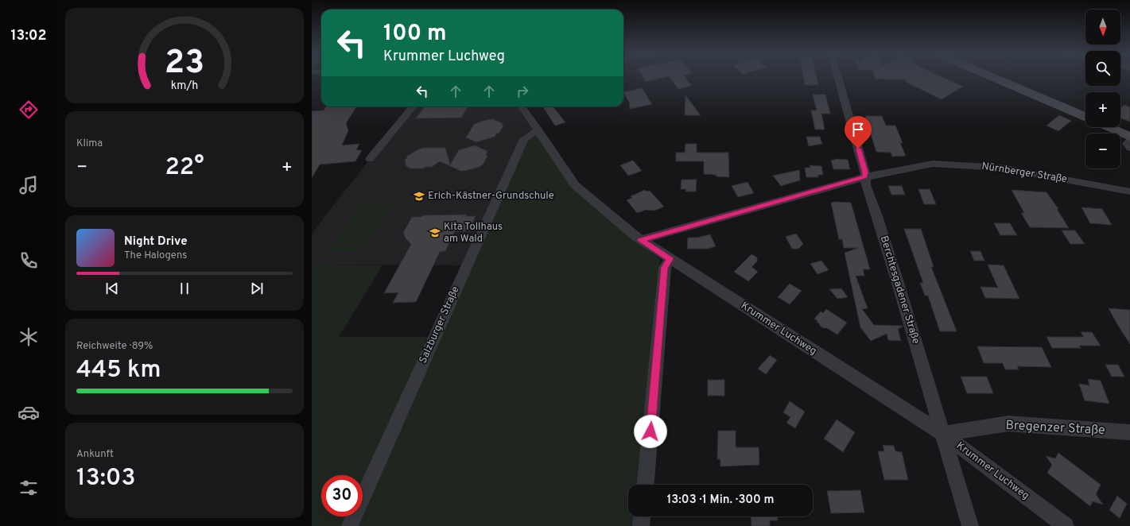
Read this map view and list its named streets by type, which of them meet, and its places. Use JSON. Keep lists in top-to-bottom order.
{
  "streets": {
    "street": [
      "Nürnberger Straße",
      "Berchtesgadener Straße",
      "Salzburger Straße",
      "Krummer Luchweg",
      "Bregenzer Straße"
    ]
  },
  "crossings": [
    ["Nürnberger Straße", "Berchtesgadener Straße"],
    ["Nürnberger Straße", "Krummer Luchweg"],
    ["Berchtesgadener Straße", "Krummer Luchweg"],
    ["Berchtesgadener Straße", "Bregenzer Straße"],
    ["Salzburger Straße", "Krummer Luchweg"],
    ["Krummer Luchweg", "Bregenzer Straße"]
  ],
  "places": {
    "school or university": ["Erich-Kästner-Grundschule", "Kita Tollhaus am Wald"]
  },
  "north": "bottom",
  "page": {
    "tabs": "13:02",
    "map_buttons": ["+", "−"],
    "turn": ["100 m", "Krummer Luchweg"],
    "tile": [
      "Klima",
      ["Reichweite · 89%", "445 km"],
      ["Ankunft", "13:03"]
    ],
    "heat": ["−", "22°", "+"],
    "song": ["Night Drive", "The Halogens"],
    "limit": "30",
    "trip": "13:03 · 1 Min. · 300 m",
    "gauge": ["23", "km/h"]
  }
}
